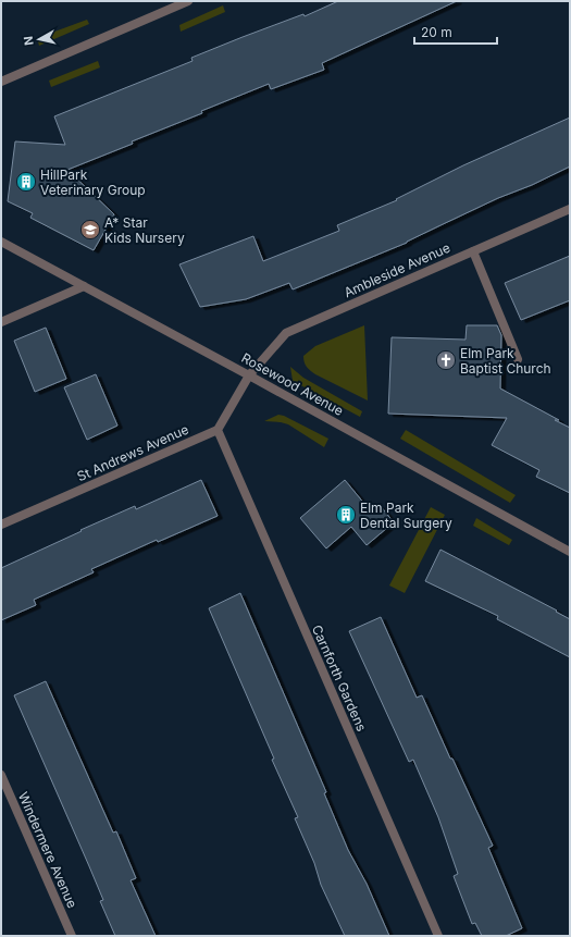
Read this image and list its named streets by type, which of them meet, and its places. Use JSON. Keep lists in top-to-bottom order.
{
  "streets": {
    "street": [
      "Ambleside Avenue",
      "Rosewood Avenue",
      "St Andrews Avenue",
      "Carnforth Gardens",
      "Windermere Avenue"
    ]
  },
  "crossings": [
    ["Ambleside Avenue", "Rosewood Avenue"],
    ["St Andrews Avenue", "Carnforth Gardens"]
  ],
  "places": {
    "building": ["HillPark Veterinary Group", "Elm Park Dental Surgery"],
    "school or university": ["A* Star Kids Nursery"],
    "church": ["Elm Park Baptist Church"]
  },
  "scale_bar": "20 m",
  "north": "left"
}
